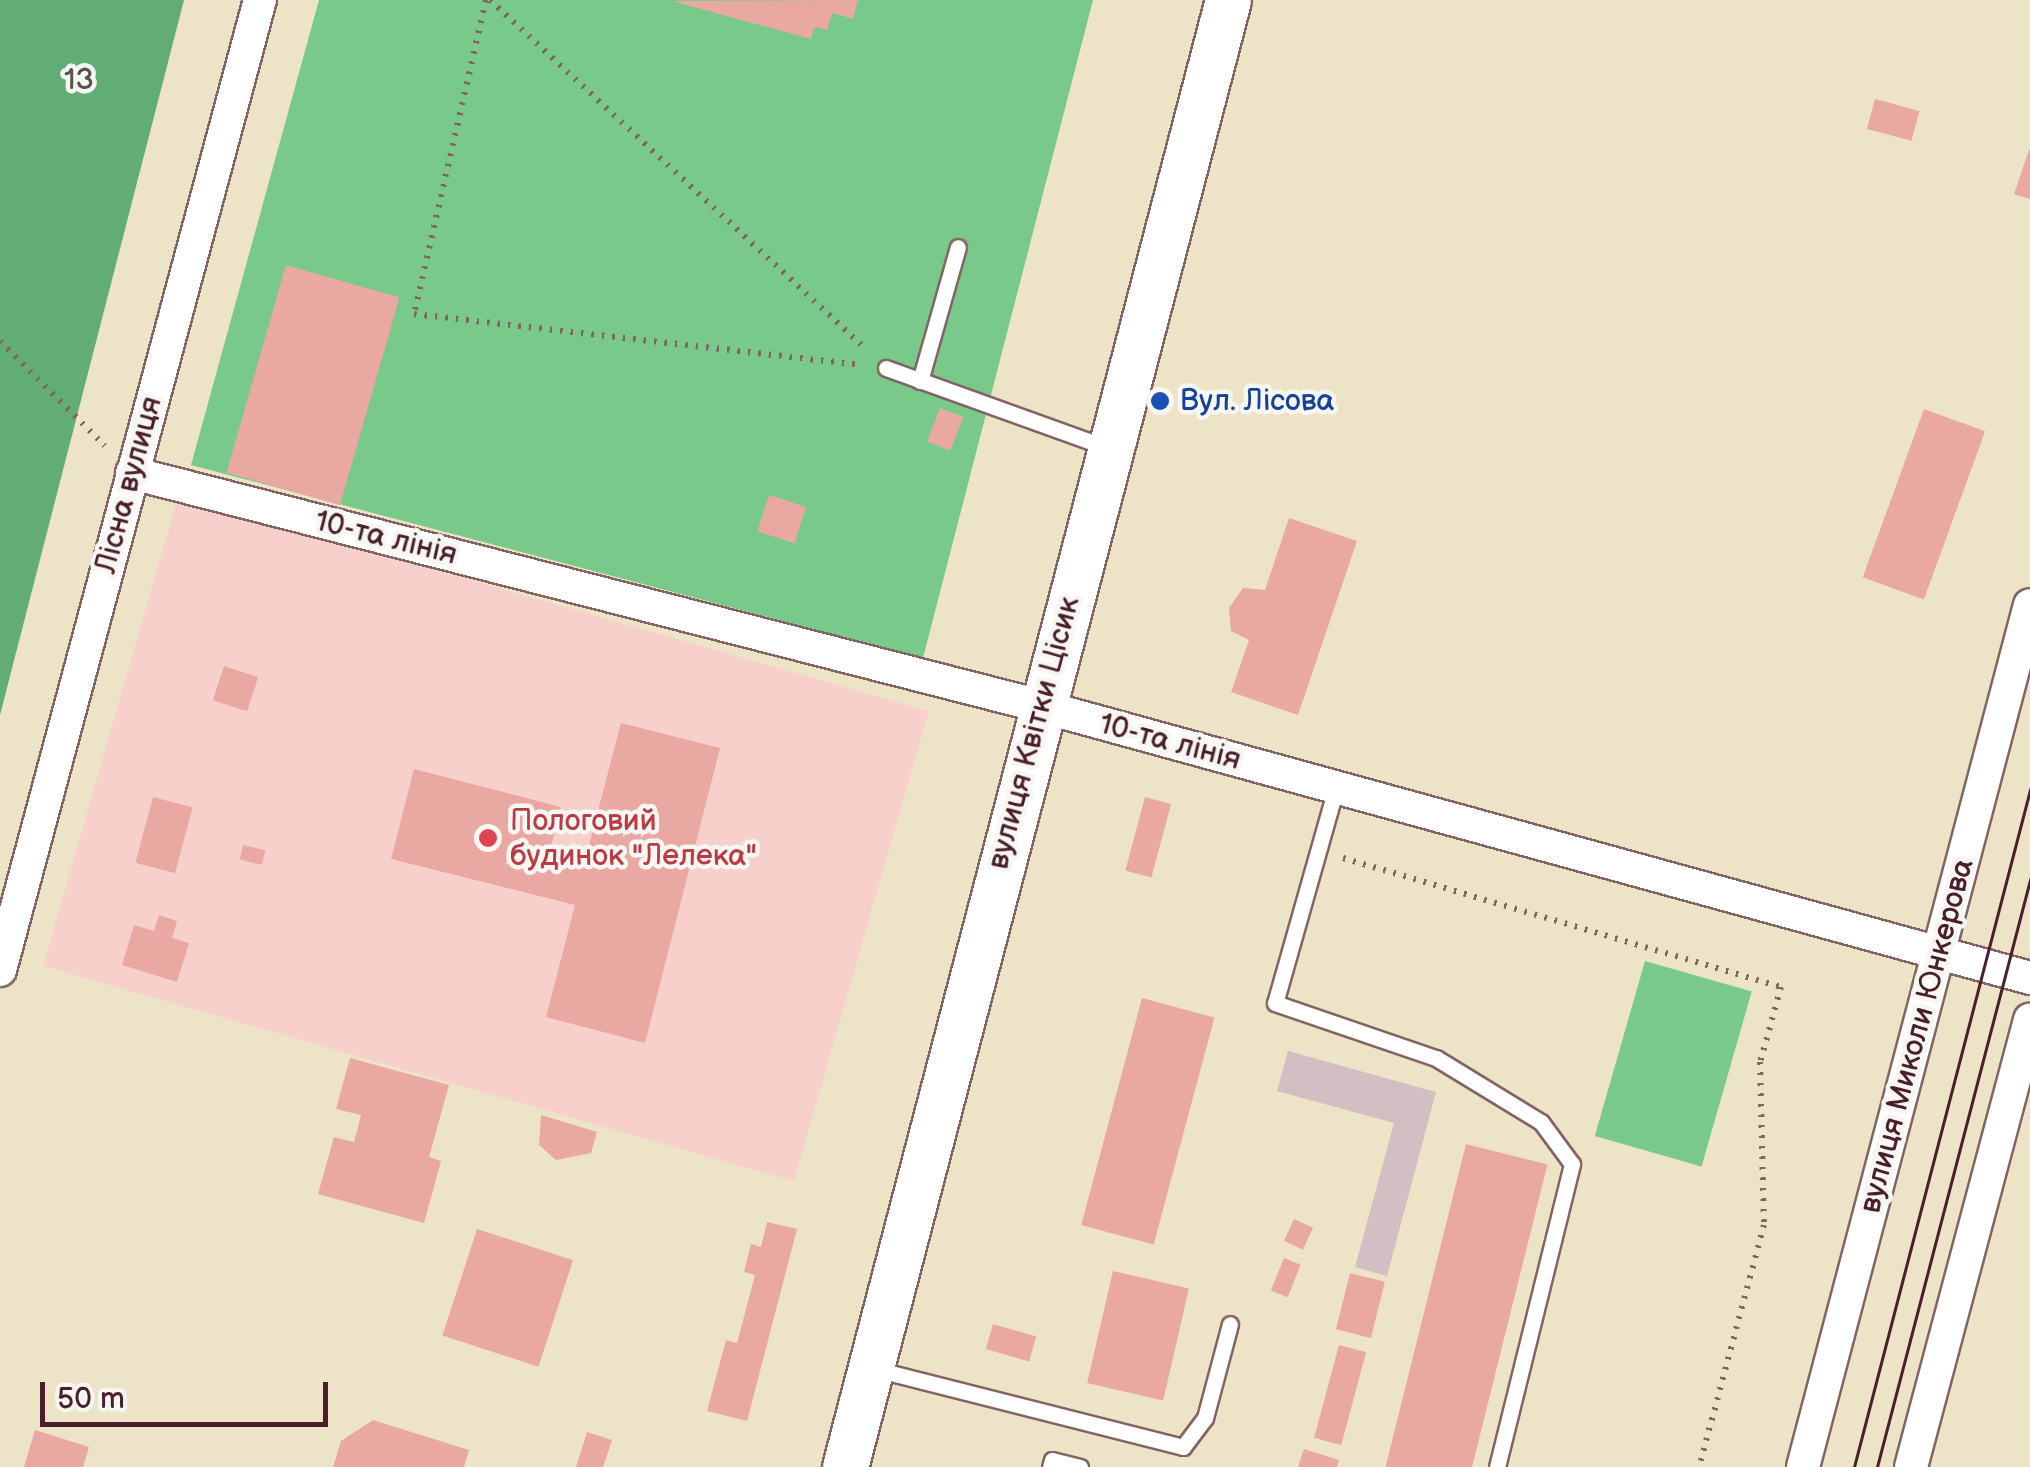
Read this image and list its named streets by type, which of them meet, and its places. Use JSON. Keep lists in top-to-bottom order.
{
  "streets": {
    "street": [
      "Лісна вулиця",
      "10-та лінія",
      "вулиця Квітки Цісик",
      "вулиця Миколи Юнкерова"
    ]
  },
  "crossings": [
    ["Лісна вулиця", "10-та лінія"],
    ["10-та лінія", "вулиця Квітки Цісик"],
    ["10-та лінія", "вулиця Миколи Юнкерова"]
  ],
  "parks": ["13"],
  "places": ["Вул. Лісова", "Пологовий будинок \"Лелека\""],
  "scale_bar": "50 m"
}
